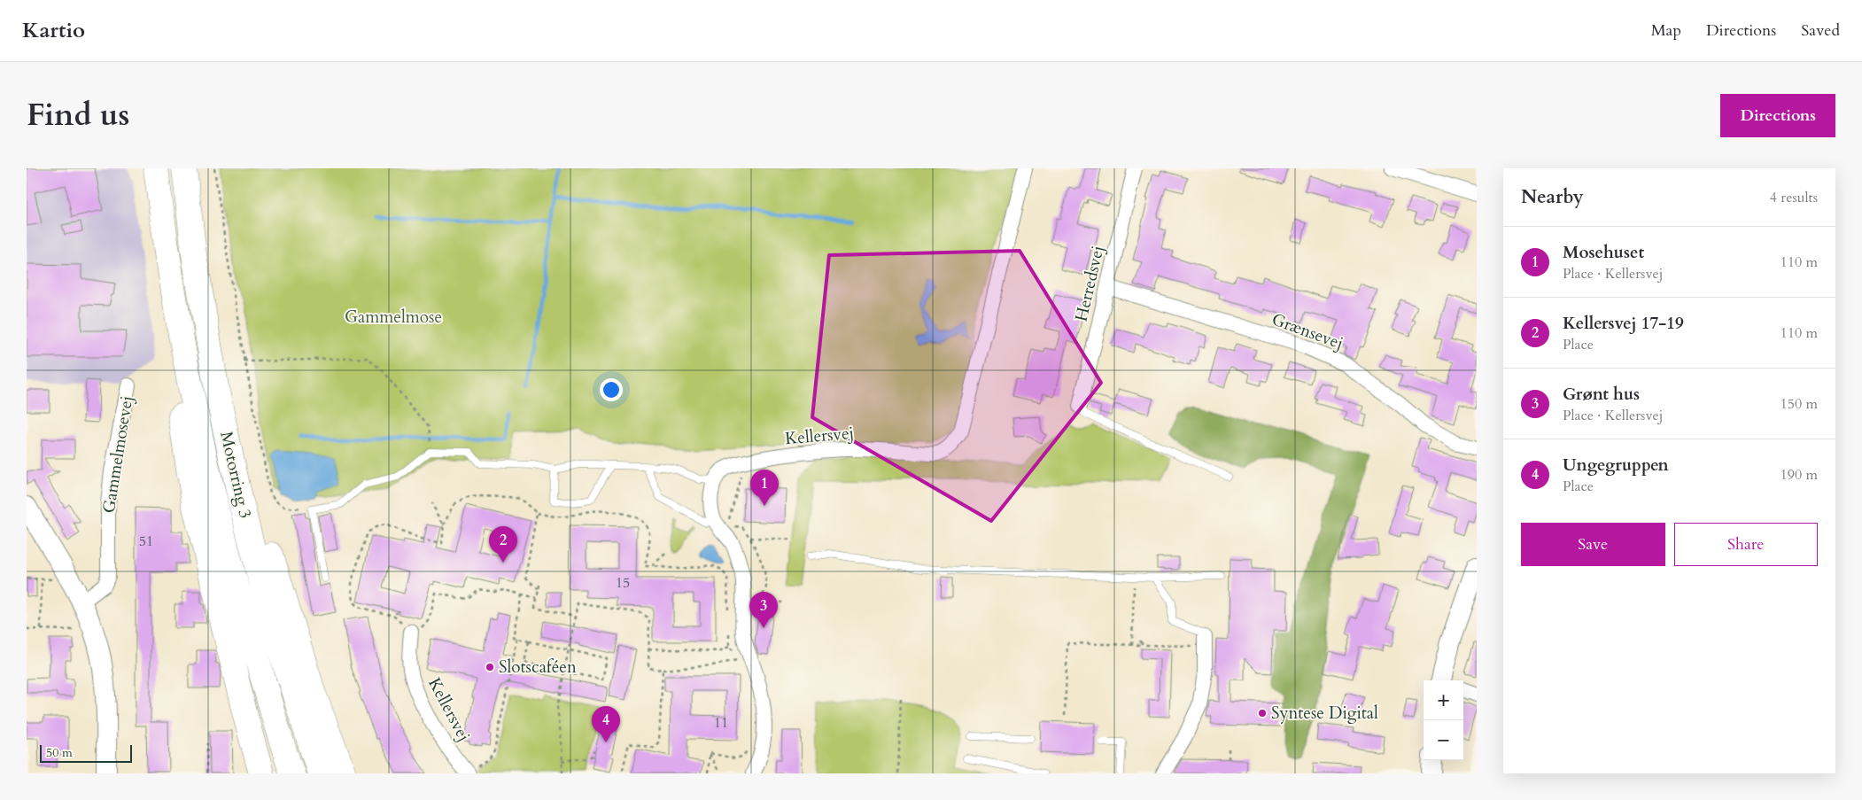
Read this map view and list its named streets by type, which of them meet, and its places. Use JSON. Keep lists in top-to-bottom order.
{
  "streets": {
    "highway": ["Motorring 3"],
    "street": [
      "Herredsvej",
      "Grænsevej",
      "Kellersvej",
      "Gammelmosevej"
    ]
  },
  "crossings": [
    ["Herredsvej", "Grænsevej"]
  ],
  "parks": ["Gammelmose"],
  "places": ["Slotscaféen", "Syntese Digital"],
  "house_numbers": ["51", "15", "11"],
  "scale_bar": "50 m",
  "page": {
    "header": "Kartio",
    "nav": ["Map", "Directions", "Saved"],
    "title": "Find us",
    "buttons": [
      "Directions",
      ["Save", "Share"]
    ],
    "heading": ["Nearby", "4 results"],
    "list": [
      {
        "mark": "1",
        "name": "Mosehuset",
        "note": "Place · Kellersvej",
        "value": "110 m"
      },
      {
        "mark": "2",
        "name": "Kellersvej 17-19",
        "note": "Place",
        "value": "110 m"
      },
      {
        "mark": "3",
        "name": "Grønt hus",
        "note": "Place · Kellersvej",
        "value": "150 m"
      },
      {
        "mark": "4",
        "name": "Ungegruppen",
        "note": "Place",
        "value": "190 m"
      }
    ],
    "pins": [
      "1",
      "2",
      "3",
      "4"
    ],
    "map_buttons": ["+", "−"],
    "scale": "50 m"
  }
}
